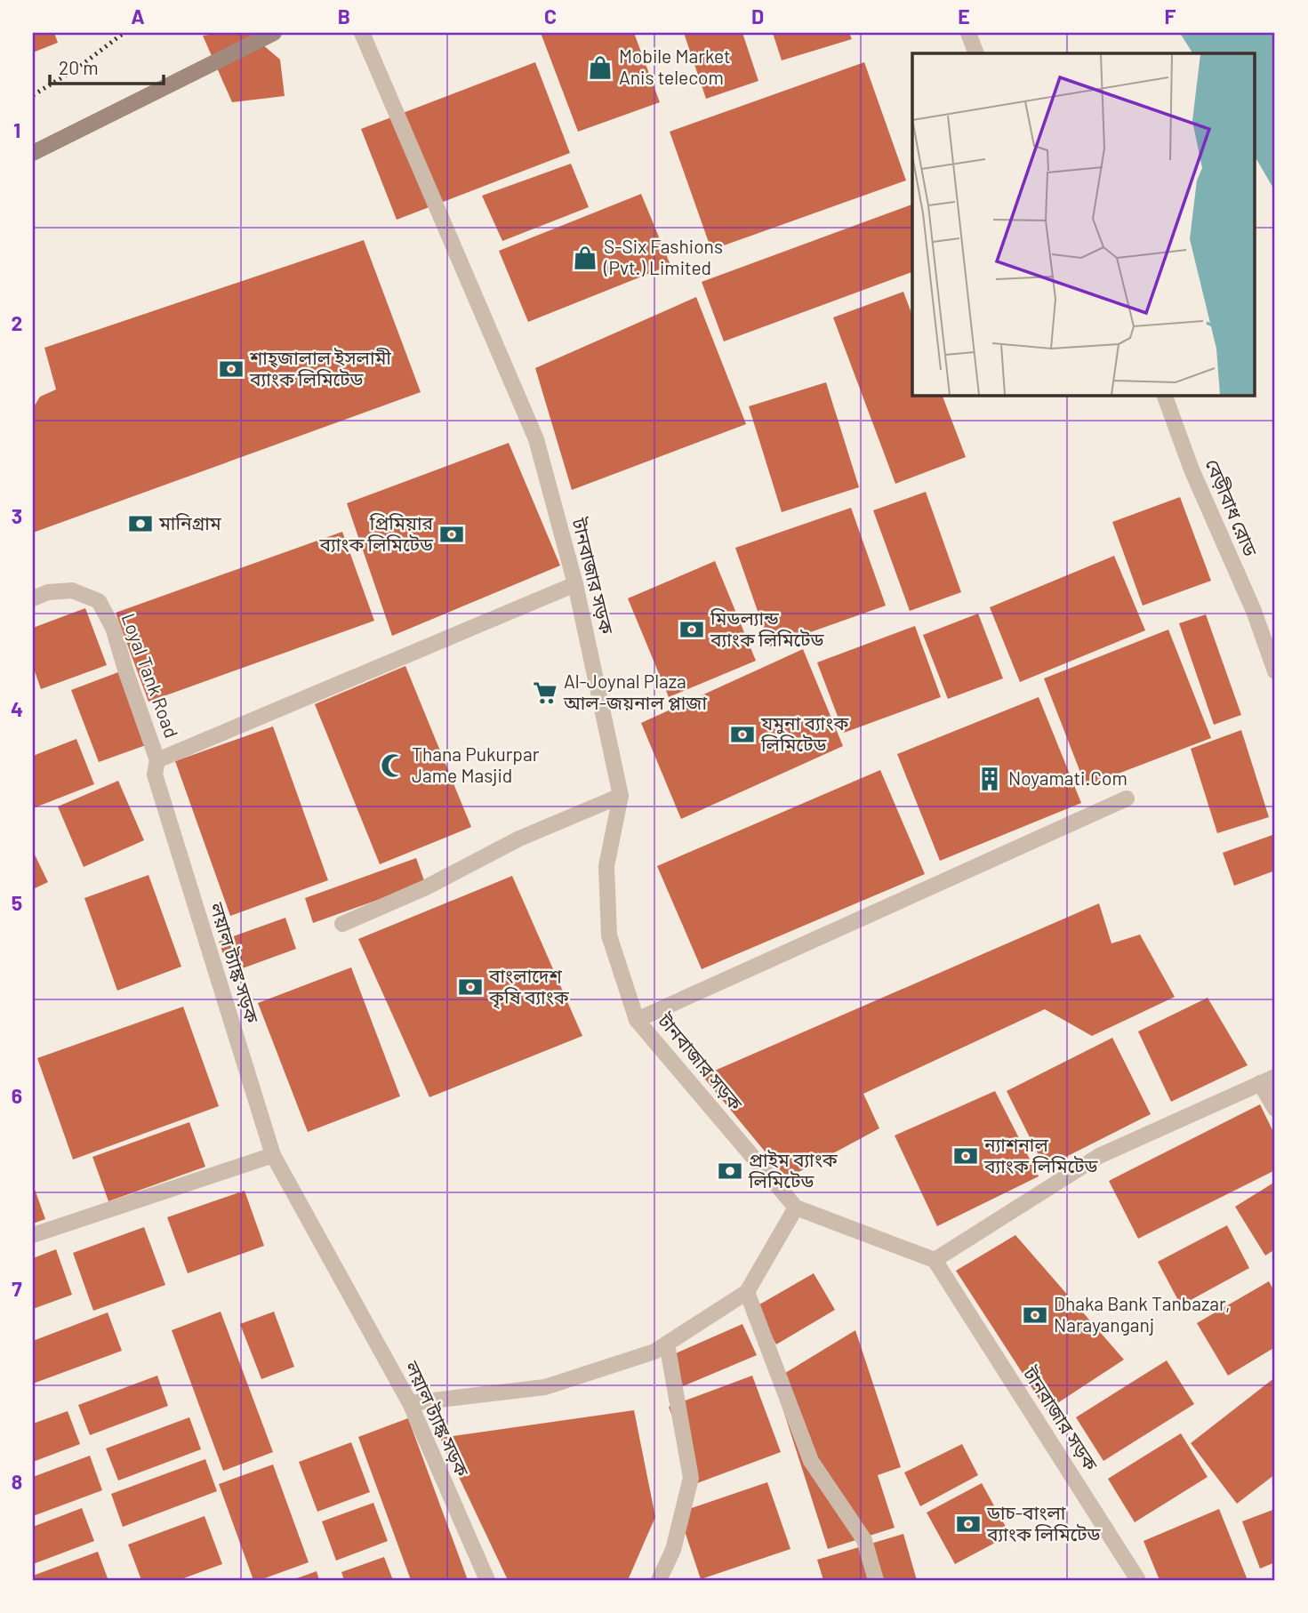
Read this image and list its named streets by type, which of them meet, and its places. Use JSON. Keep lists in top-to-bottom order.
{
  "streets": {
    "street": [
      "বেড়ীবাধ রোড",
      "টানবাজার সড়ক",
      "Loyal Tank Road",
      "লয়াল ট্যাঙ্ক সড়ক"
    ]
  },
  "crossings": [
    ["Loyal Tank Road", "লয়াল ট্যাঙ্ক সড়ক"]
  ],
  "places": {
    "shop": ["Mobile Market Anis telecom", "S-Six Fashions (Pvt.) Limited"],
    "bank": [
      "শাহ্জালাল ইসলামী ব্যাংক লিমিটেড",
      "মানিগ্রাম",
      "প্রিমিয়ার ব্যাংক লিমিটেড",
      "মিডল্যান্ড ব্যাংক লিমিটেড",
      "যমুনা ব্যাংক লিমিটেড",
      "বাংলাদেশ কৃষি ব্যাংক",
      "ন্যাশনাল ব্যাংক লিমিটেড",
      "প্রাইম ব্যাংক লিমিটেড",
      "Dhaka Bank Tanbazar, Narayanganj",
      "ডাচ-বাংলা ব্যাংক লিমিটেড"
    ],
    "supermarket": ["Al-Joynal Plaza আল-জয়নাল প্লাজা"],
    "mosque": ["Thana Pukurpar Jame Masjid"],
    "building": ["Noyamati.Com"]
  },
  "scale_bar": "20 m",
  "grid": {
    "columns": [
      "A",
      "B",
      "C",
      "D",
      "E",
      "F"
    ],
    "rows": [
      "1",
      "2",
      "3",
      "4",
      "5",
      "6",
      "7",
      "8"
    ]
  }
}
